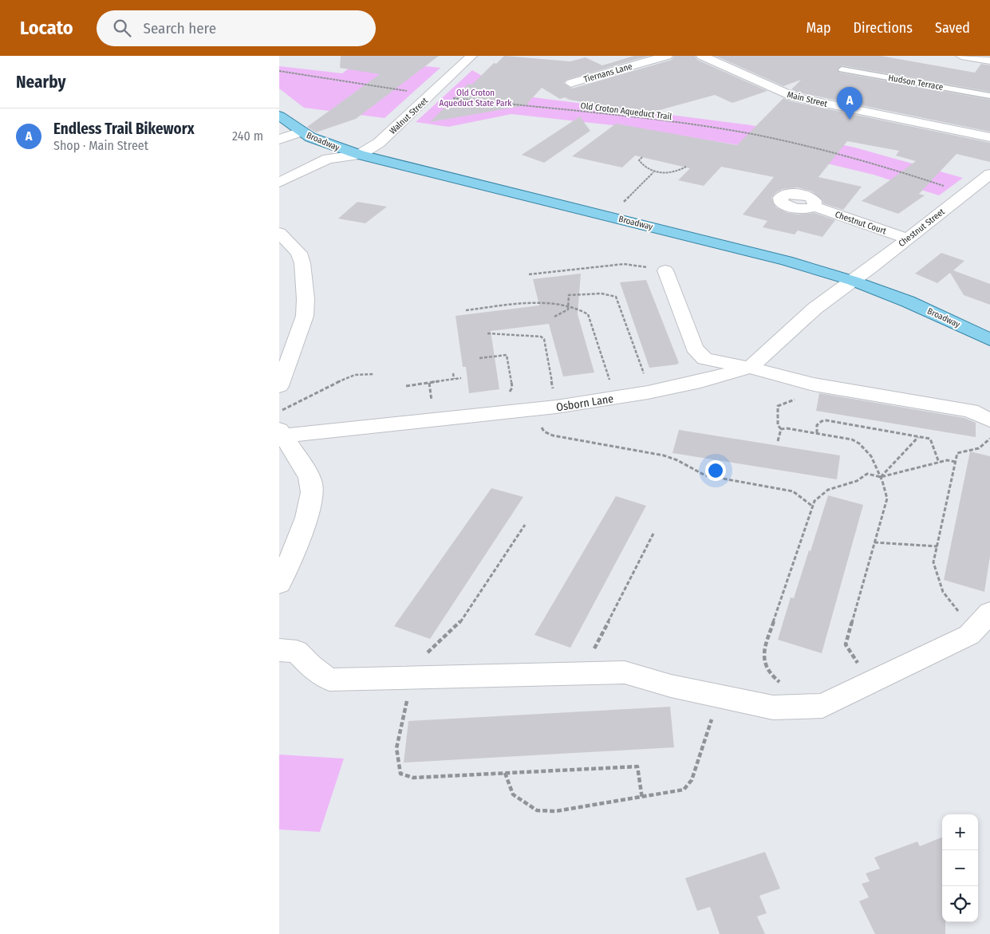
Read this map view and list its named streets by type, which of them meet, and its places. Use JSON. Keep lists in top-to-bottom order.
{
  "streets": {
    "main road": ["Broadway"],
    "street": [
      "Tiernans Lane",
      "Main Street",
      "Walnut Street",
      "Chestnut Court",
      "Chestnut Street",
      "Osborn Lane"
    ],
    "lane": ["Hudson Terrace"],
    "path": ["Old Croton Aqueduct Trail"]
  },
  "crossings": [
    ["Old Croton Aqueduct Trail", "Walnut Street"],
    ["Old Croton Aqueduct Trail", "Chestnut Street"],
    ["Walnut Street", "Broadway"],
    ["Broadway", "Chestnut Street"],
    ["Broadway", "Osborn Lane"],
    ["Chestnut Court", "Chestnut Street"],
    ["Chestnut Street", "Osborn Lane"]
  ],
  "parks": ["Old Croton Aqueduct State Park"],
  "page": {
    "header": "Locato",
    "search": "Search here",
    "nav": ["Map", "Directions", "Saved"],
    "heading": "Nearby",
    "pins": "A",
    "list": [
      {
        "mark": "A",
        "name": "Endless Trail Bikeworx",
        "note": "Shop · Main Street",
        "value": "240 m"
      }
    ],
    "map_buttons": ["+", "−"]
  }
}
